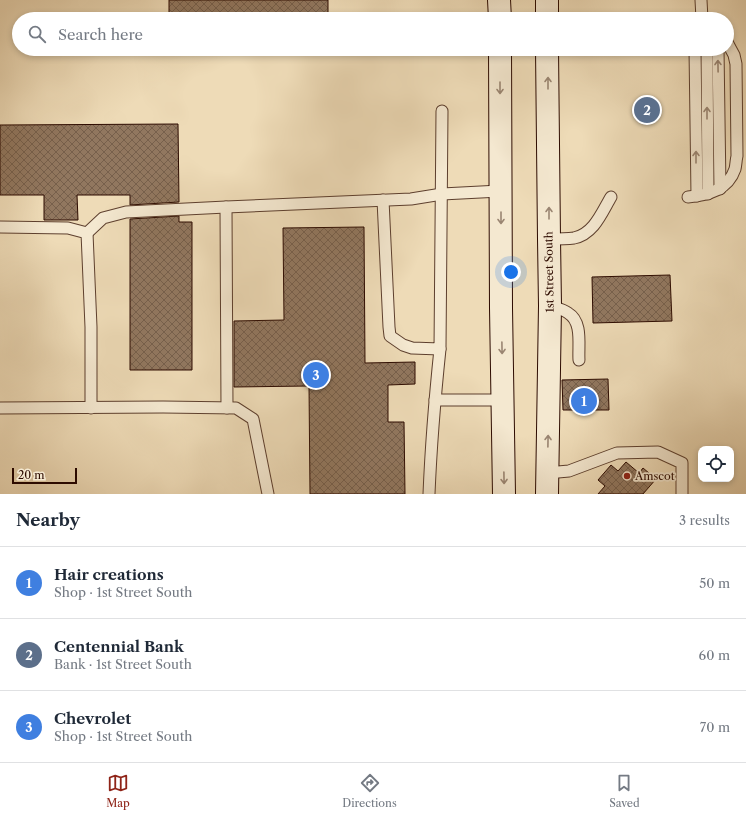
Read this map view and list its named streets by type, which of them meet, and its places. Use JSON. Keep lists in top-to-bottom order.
{
  "streets": {
    "main road": ["1st Street South"]
  },
  "places": ["Amscot"],
  "scale_bar": "20 m",
  "page": {
    "search": "Search here",
    "pins": ["2", "3", "1"],
    "scale": "20 m",
    "heading": ["Nearby", "3 results"],
    "list": [
      {
        "mark": "1",
        "name": "Hair creations",
        "note": "Shop · 1st Street South",
        "value": "50 m"
      },
      {
        "mark": "2",
        "name": "Centennial Bank",
        "note": "Bank · 1st Street South",
        "value": "60 m"
      },
      {
        "mark": "3",
        "name": "Chevrolet",
        "note": "Shop · 1st Street South",
        "value": "70 m"
      }
    ],
    "nav": ["Map", "Directions", "Saved"]
  }
}
